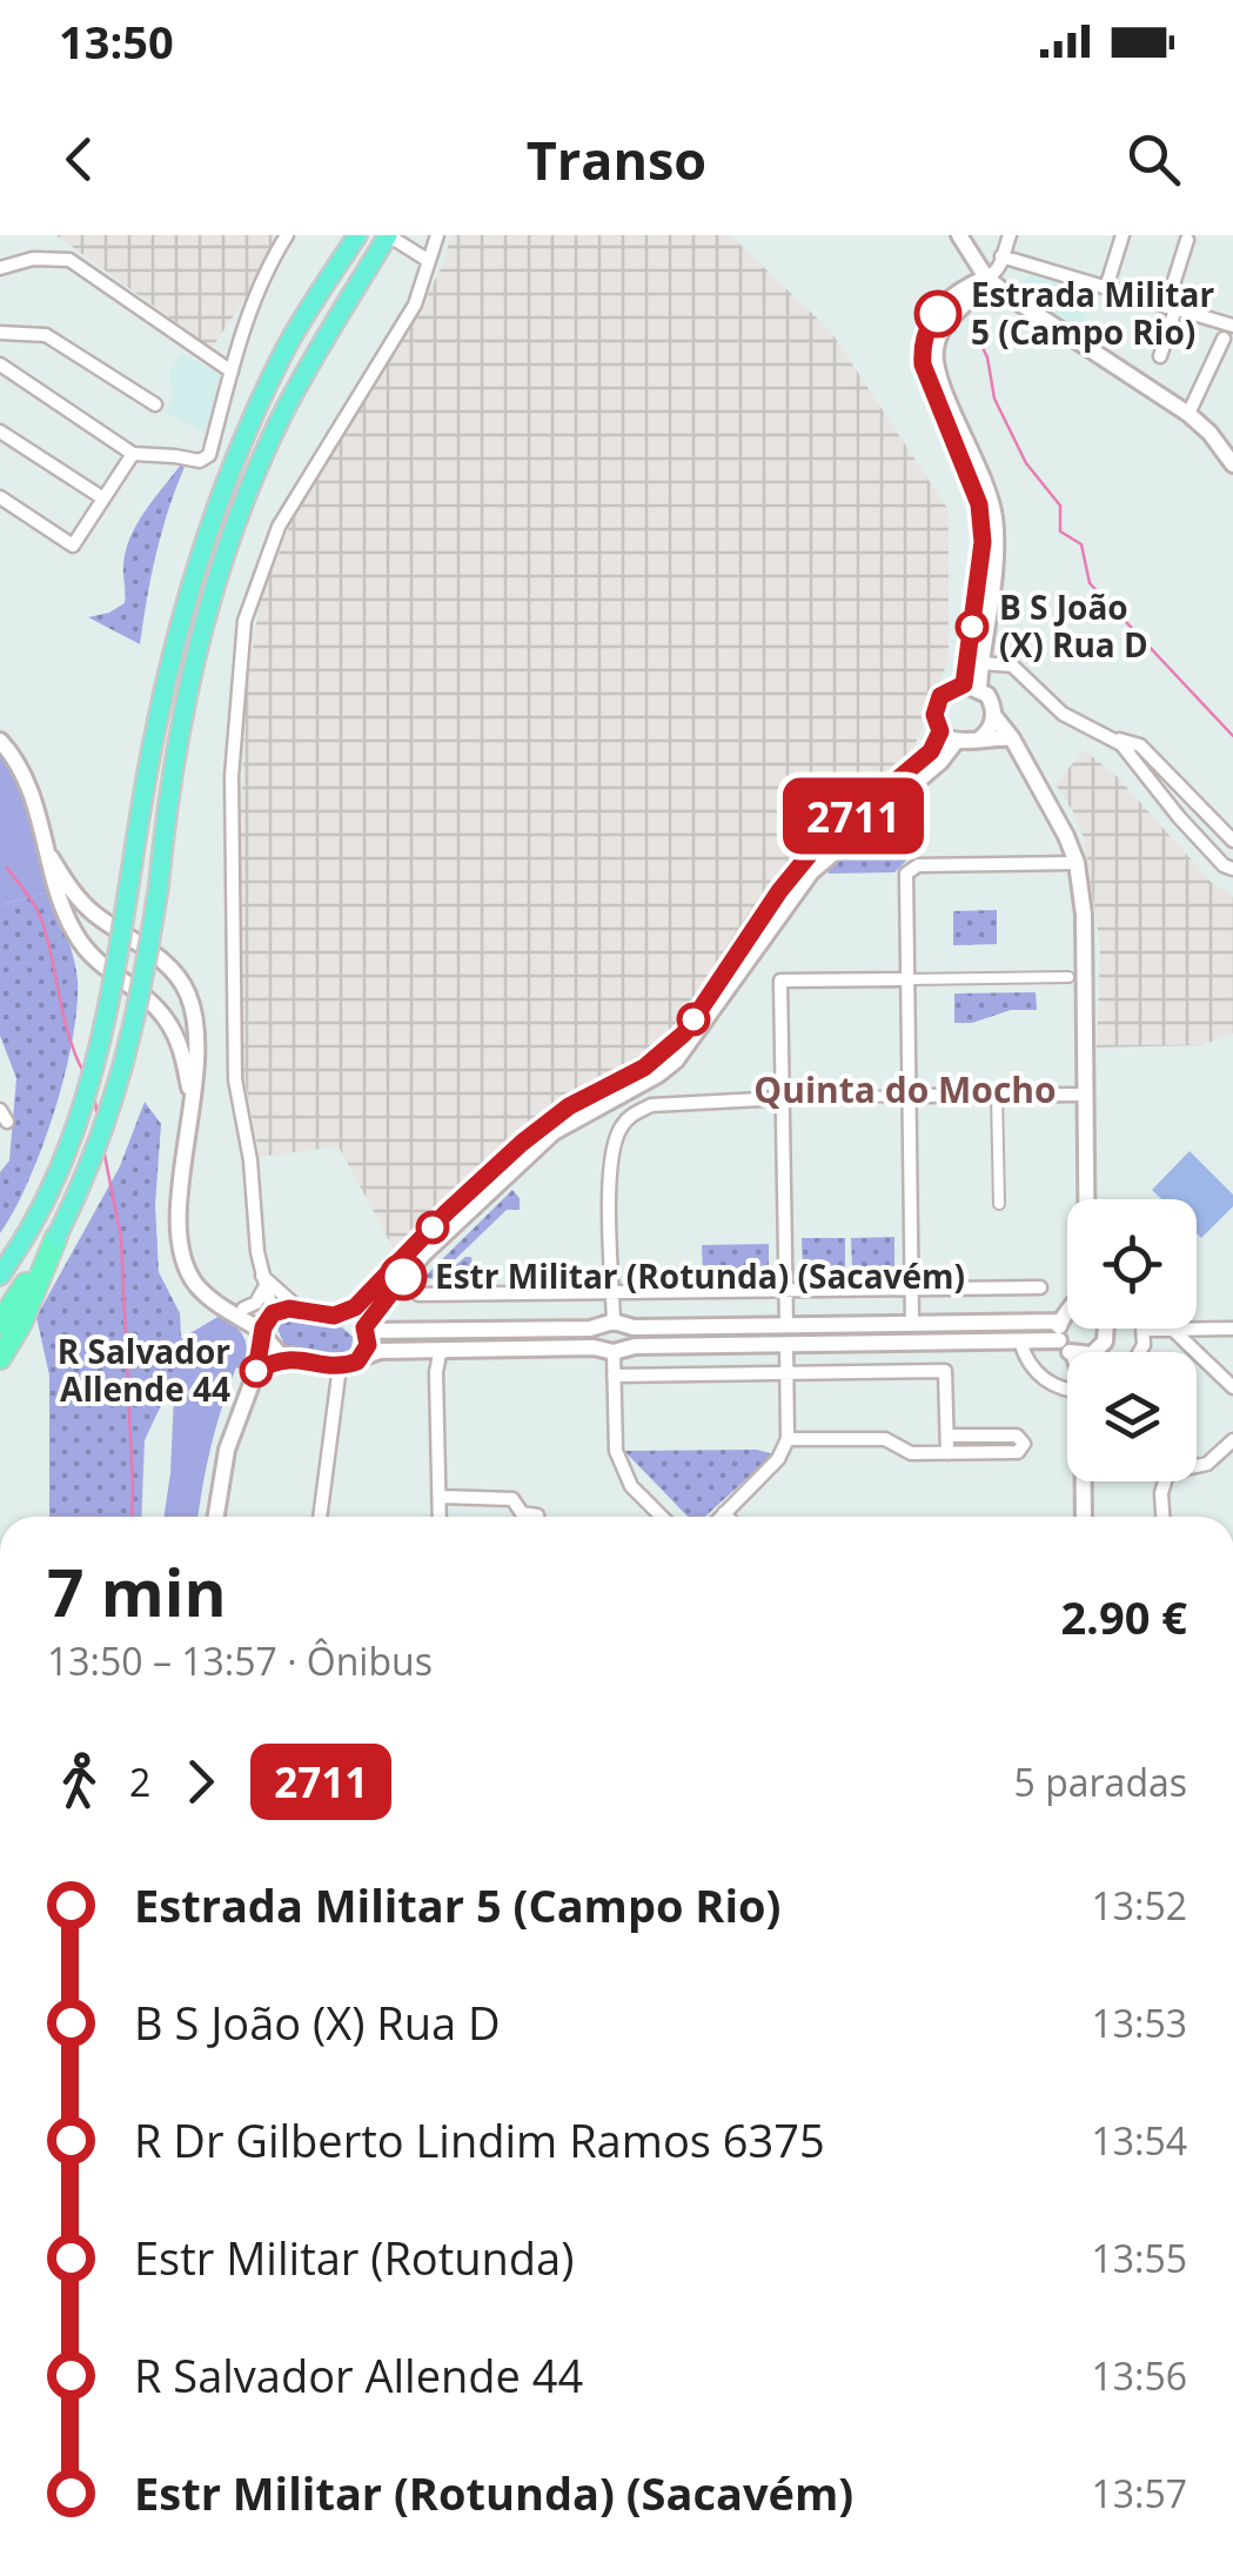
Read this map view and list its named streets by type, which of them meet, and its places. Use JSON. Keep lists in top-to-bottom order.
{
  "districts": ["Quinta do Mocho"],
  "places": [
    "Estrada Militar 5 (Campo Rio)",
    "B S João (X) Rua D",
    "Estr Militar (Rotunda) (Sacavém)",
    "R Salvador Allende 44"
  ],
  "lines": ["bus line 2711"],
  "page": {
    "status": "13:50",
    "header": "Transo",
    "on_map": "2711",
    "heading": ["7 min", "13:50 – 13:57 · Ônibus", "2.90 €"],
    "legs": ["2", "2711", "5 paradas"],
    "list": [
      {
        "name": "Estrada Militar 5 (Campo Rio)",
        "value": "13:52"
      },
      {
        "name": "B S João (X) Rua D",
        "value": "13:53"
      },
      {
        "name": "R Dr Gilberto Lindim Ramos 6375",
        "value": "13:54"
      },
      {
        "name": "Estr Militar (Rotunda)",
        "value": "13:55"
      },
      {
        "name": "R Salvador Allende 44",
        "value": "13:56"
      },
      {
        "name": "Estr Militar (Rotunda) (Sacavém)",
        "value": "13:57"
      }
    ]
  }
}
